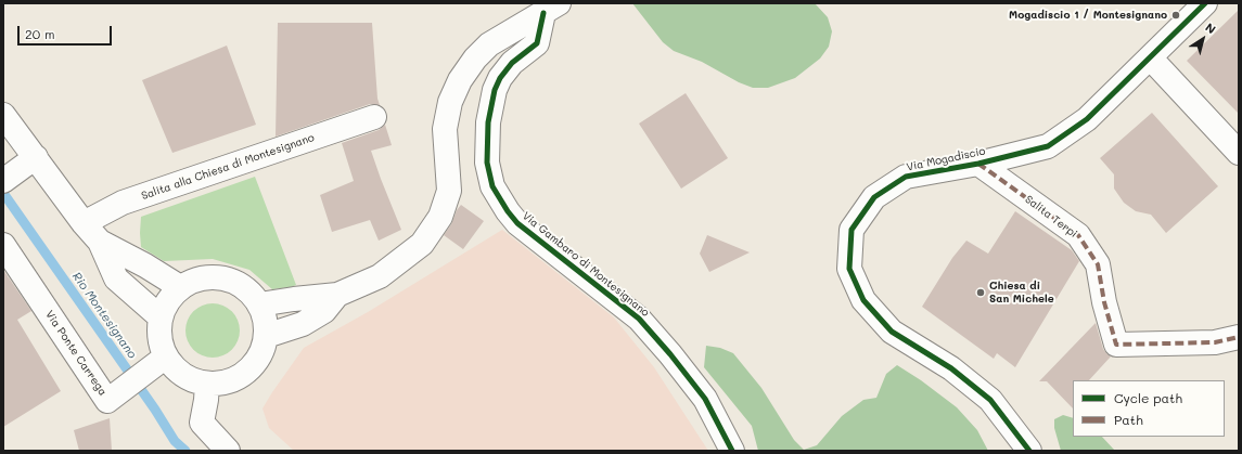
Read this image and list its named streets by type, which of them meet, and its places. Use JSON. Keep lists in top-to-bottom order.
{
  "streets": {
    "street": [
      "Via Mogadiscio",
      "Salita alla Chiesa di Montesignano",
      "Salita Terpi",
      "Via Gambaro di Montesignano",
      "Via Ponte Carrega"
    ]
  },
  "crossings": [
    ["Via Mogadiscio", "Salita Terpi"]
  ],
  "water": ["Rio Montesignano"],
  "places": ["Mogadiscio 1 / Montesignano", "Chiesa di San Michele"],
  "legend": ["Cycle path", "Path"],
  "scale_bar": "20 m",
  "north": "top right"
}
